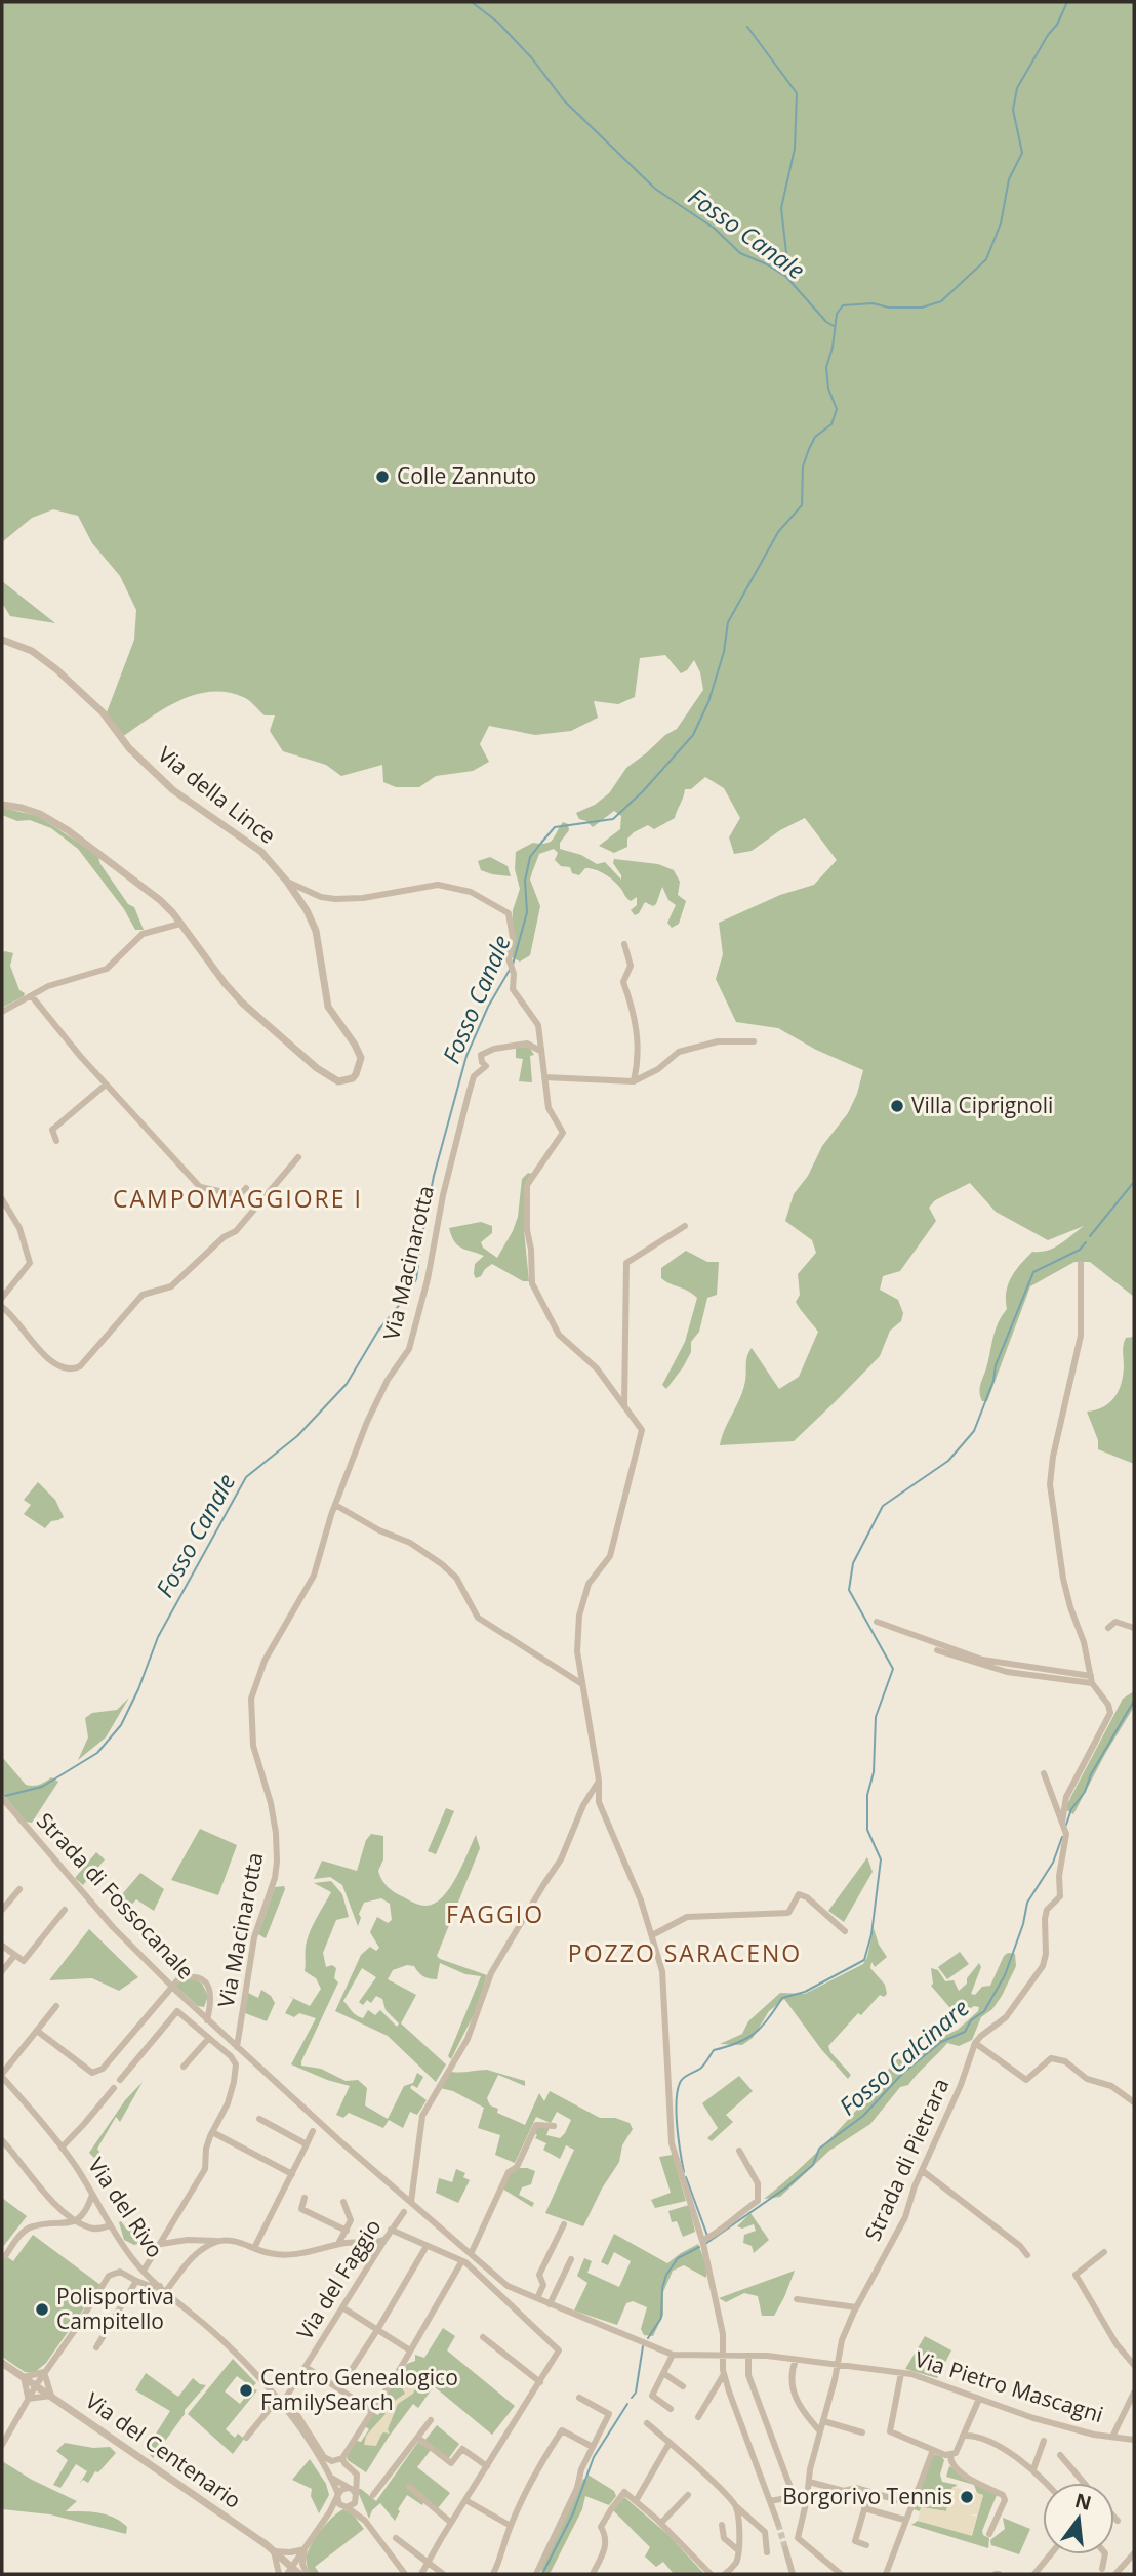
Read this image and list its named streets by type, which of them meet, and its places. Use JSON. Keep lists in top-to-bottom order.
{
  "streets": {
    "street": [
      "Via della Lince",
      "Via Macinarotta",
      "Strada di Fossocanale",
      "Strada di Pietrara",
      "Via del Rivo",
      "Via del Faggio",
      "Via Pietro Mascagni",
      "Via del Centenario"
    ]
  },
  "crossings": [
    ["Via Macinarotta", "Strada di Fossocanale"],
    ["Strada di Pietrara", "Via Pietro Mascagni"],
    ["Via del Rivo", "Via del Faggio"]
  ],
  "districts": ["CAMPOMAGGIORE I", "FAGGIO", "POZZO SARACENO"],
  "water": ["Fosso Canale", "Fosso Calcinare"],
  "places": [
    "Colle Zannuto",
    "Villa Ciprignoli",
    "Polisportiva Campitello",
    "Centro Genealogico FamilySearch",
    "Borgorivo Tennis"
  ],
  "north": "top"
}
